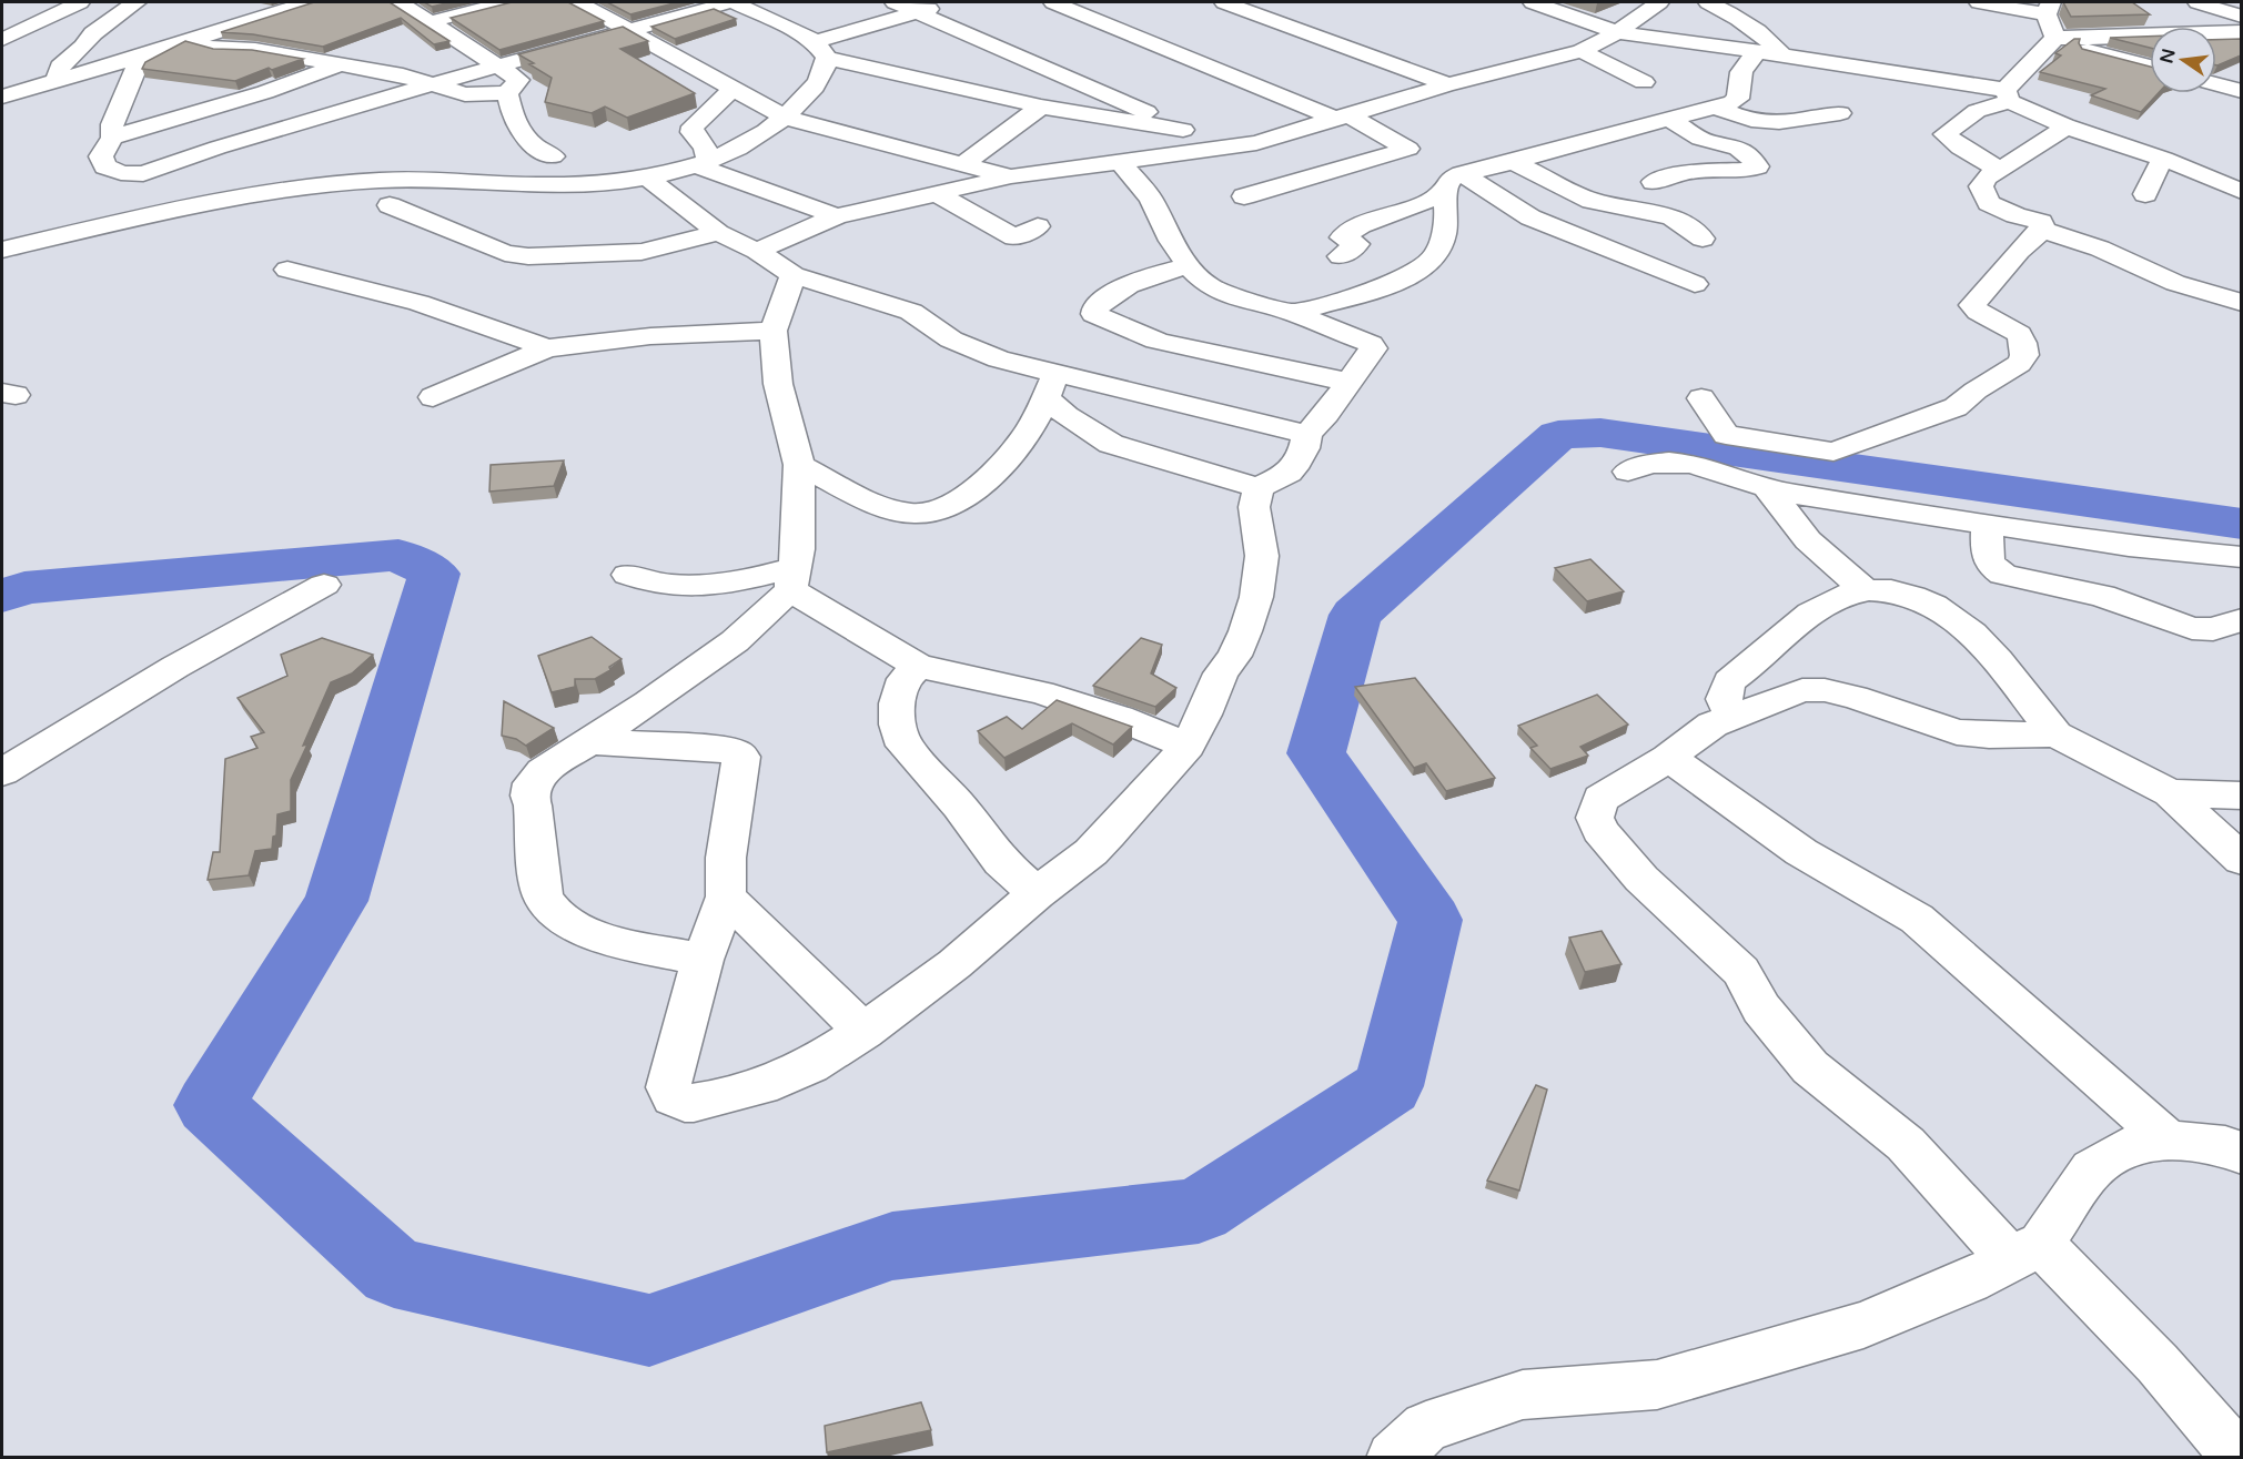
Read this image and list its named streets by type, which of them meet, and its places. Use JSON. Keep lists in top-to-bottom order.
{
  "north": "left"
}
